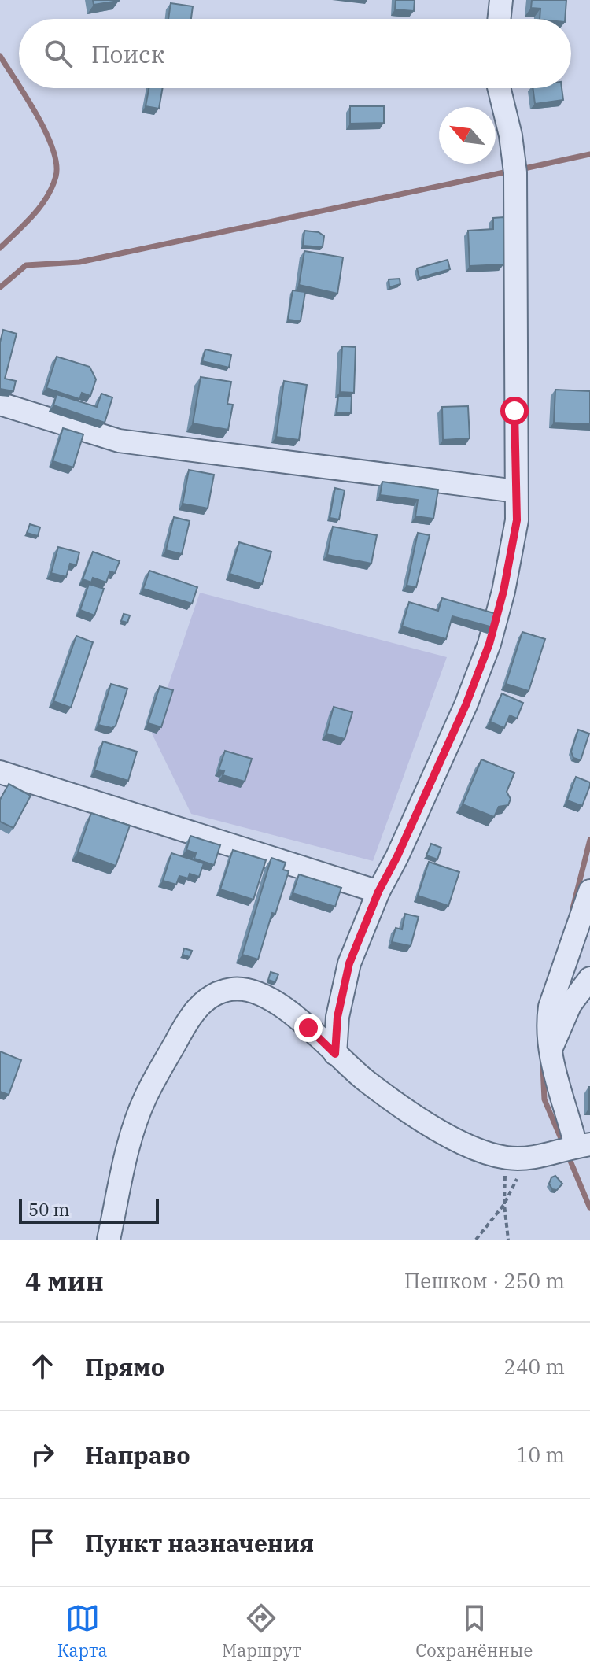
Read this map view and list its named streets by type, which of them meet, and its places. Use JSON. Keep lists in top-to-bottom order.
{
  "scale_bar": "50 m",
  "north": "top left",
  "page": {
    "search": "Поиск",
    "scale": "50 m",
    "heading": ["4 мин", "Пешком · 250 m"],
    "list": [
      ["Прямо", "240 m"],
      ["Направо", "10 m"],
      "Пункт назначения"
    ],
    "nav": ["Карта", "Маршрут", "Сохранённые"]
  }
}
